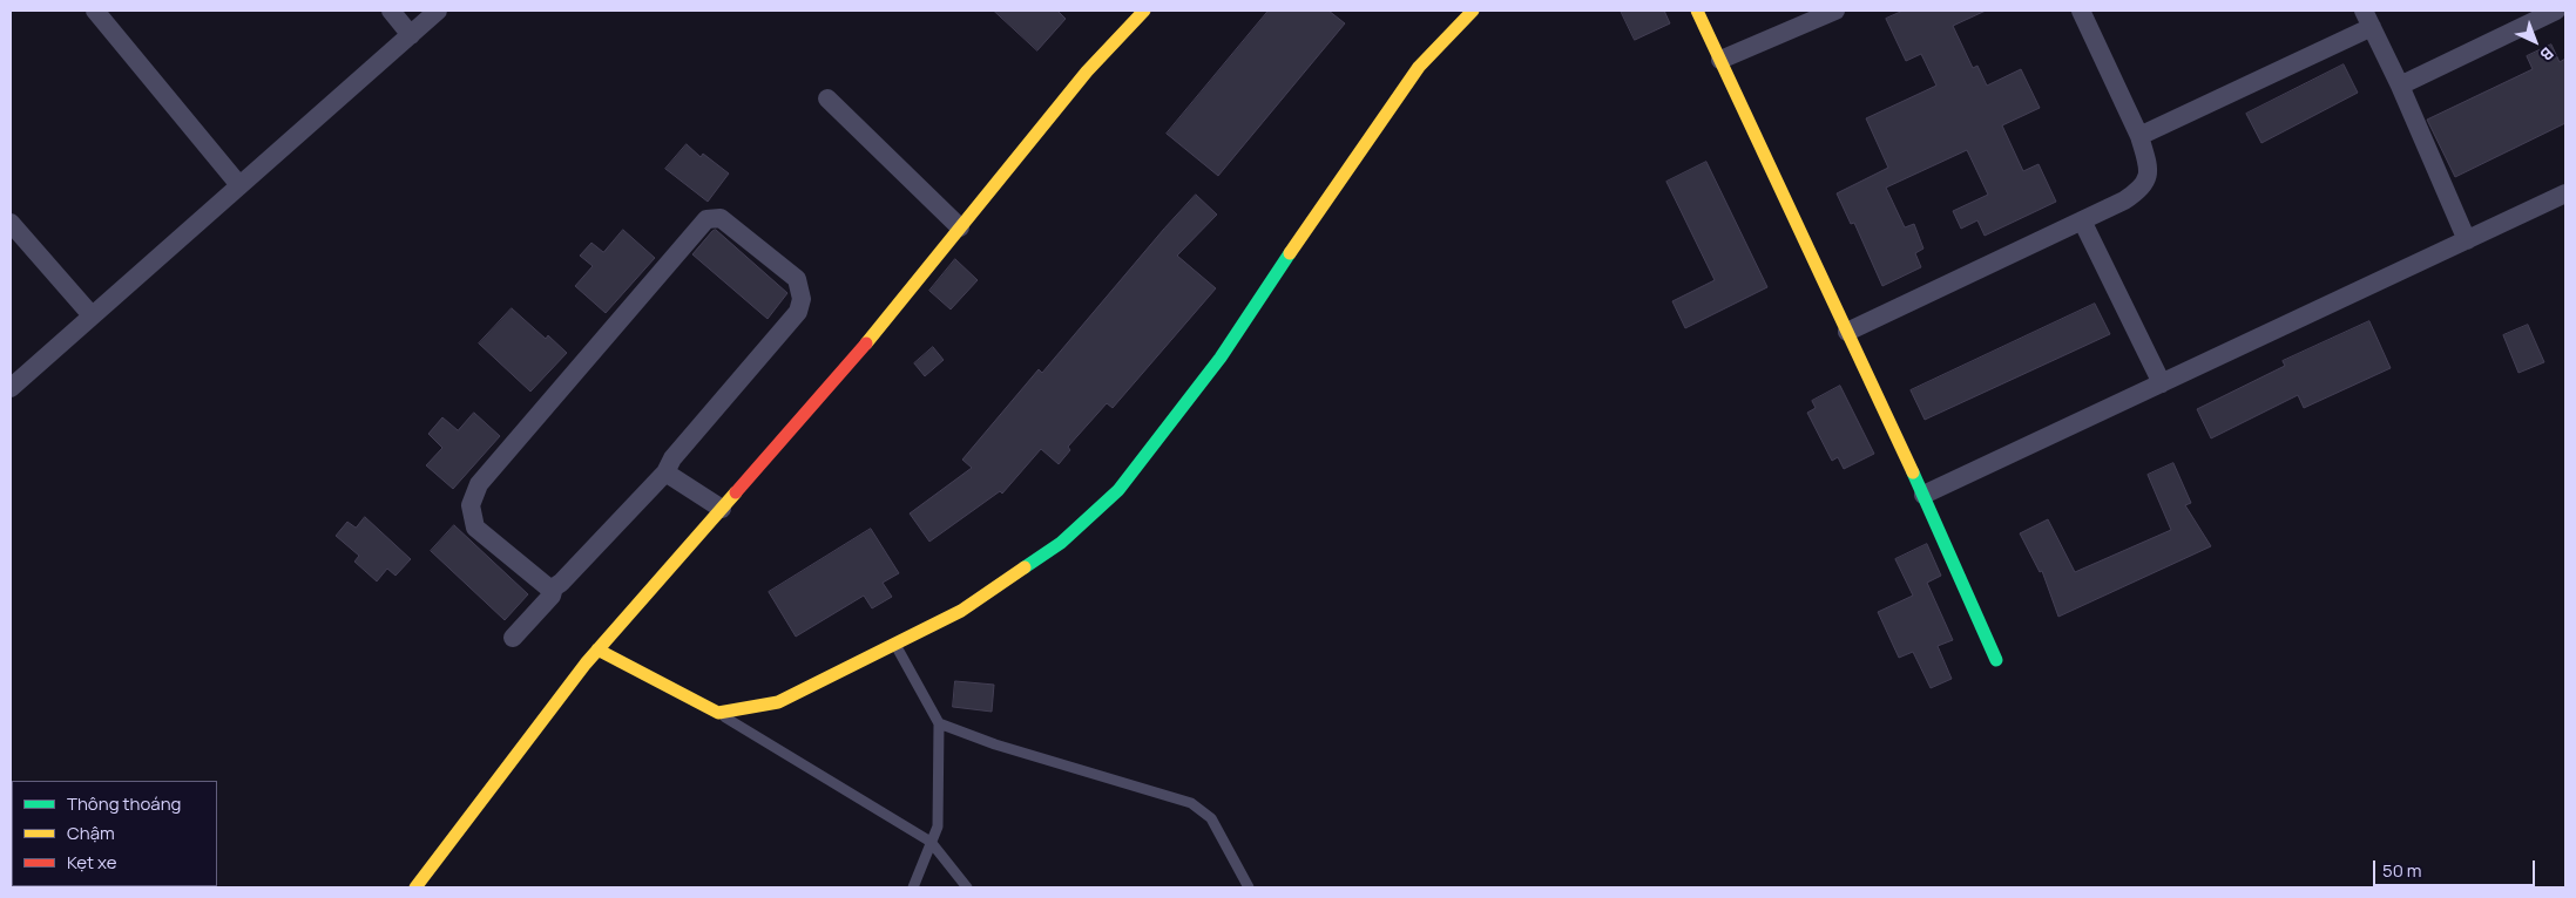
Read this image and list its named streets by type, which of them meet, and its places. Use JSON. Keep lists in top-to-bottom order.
{
  "legend": ["Thông thoáng", "Chậm", "Kẹt xe"],
  "scale_bar": "50 m",
  "north": "bottom right"
}
